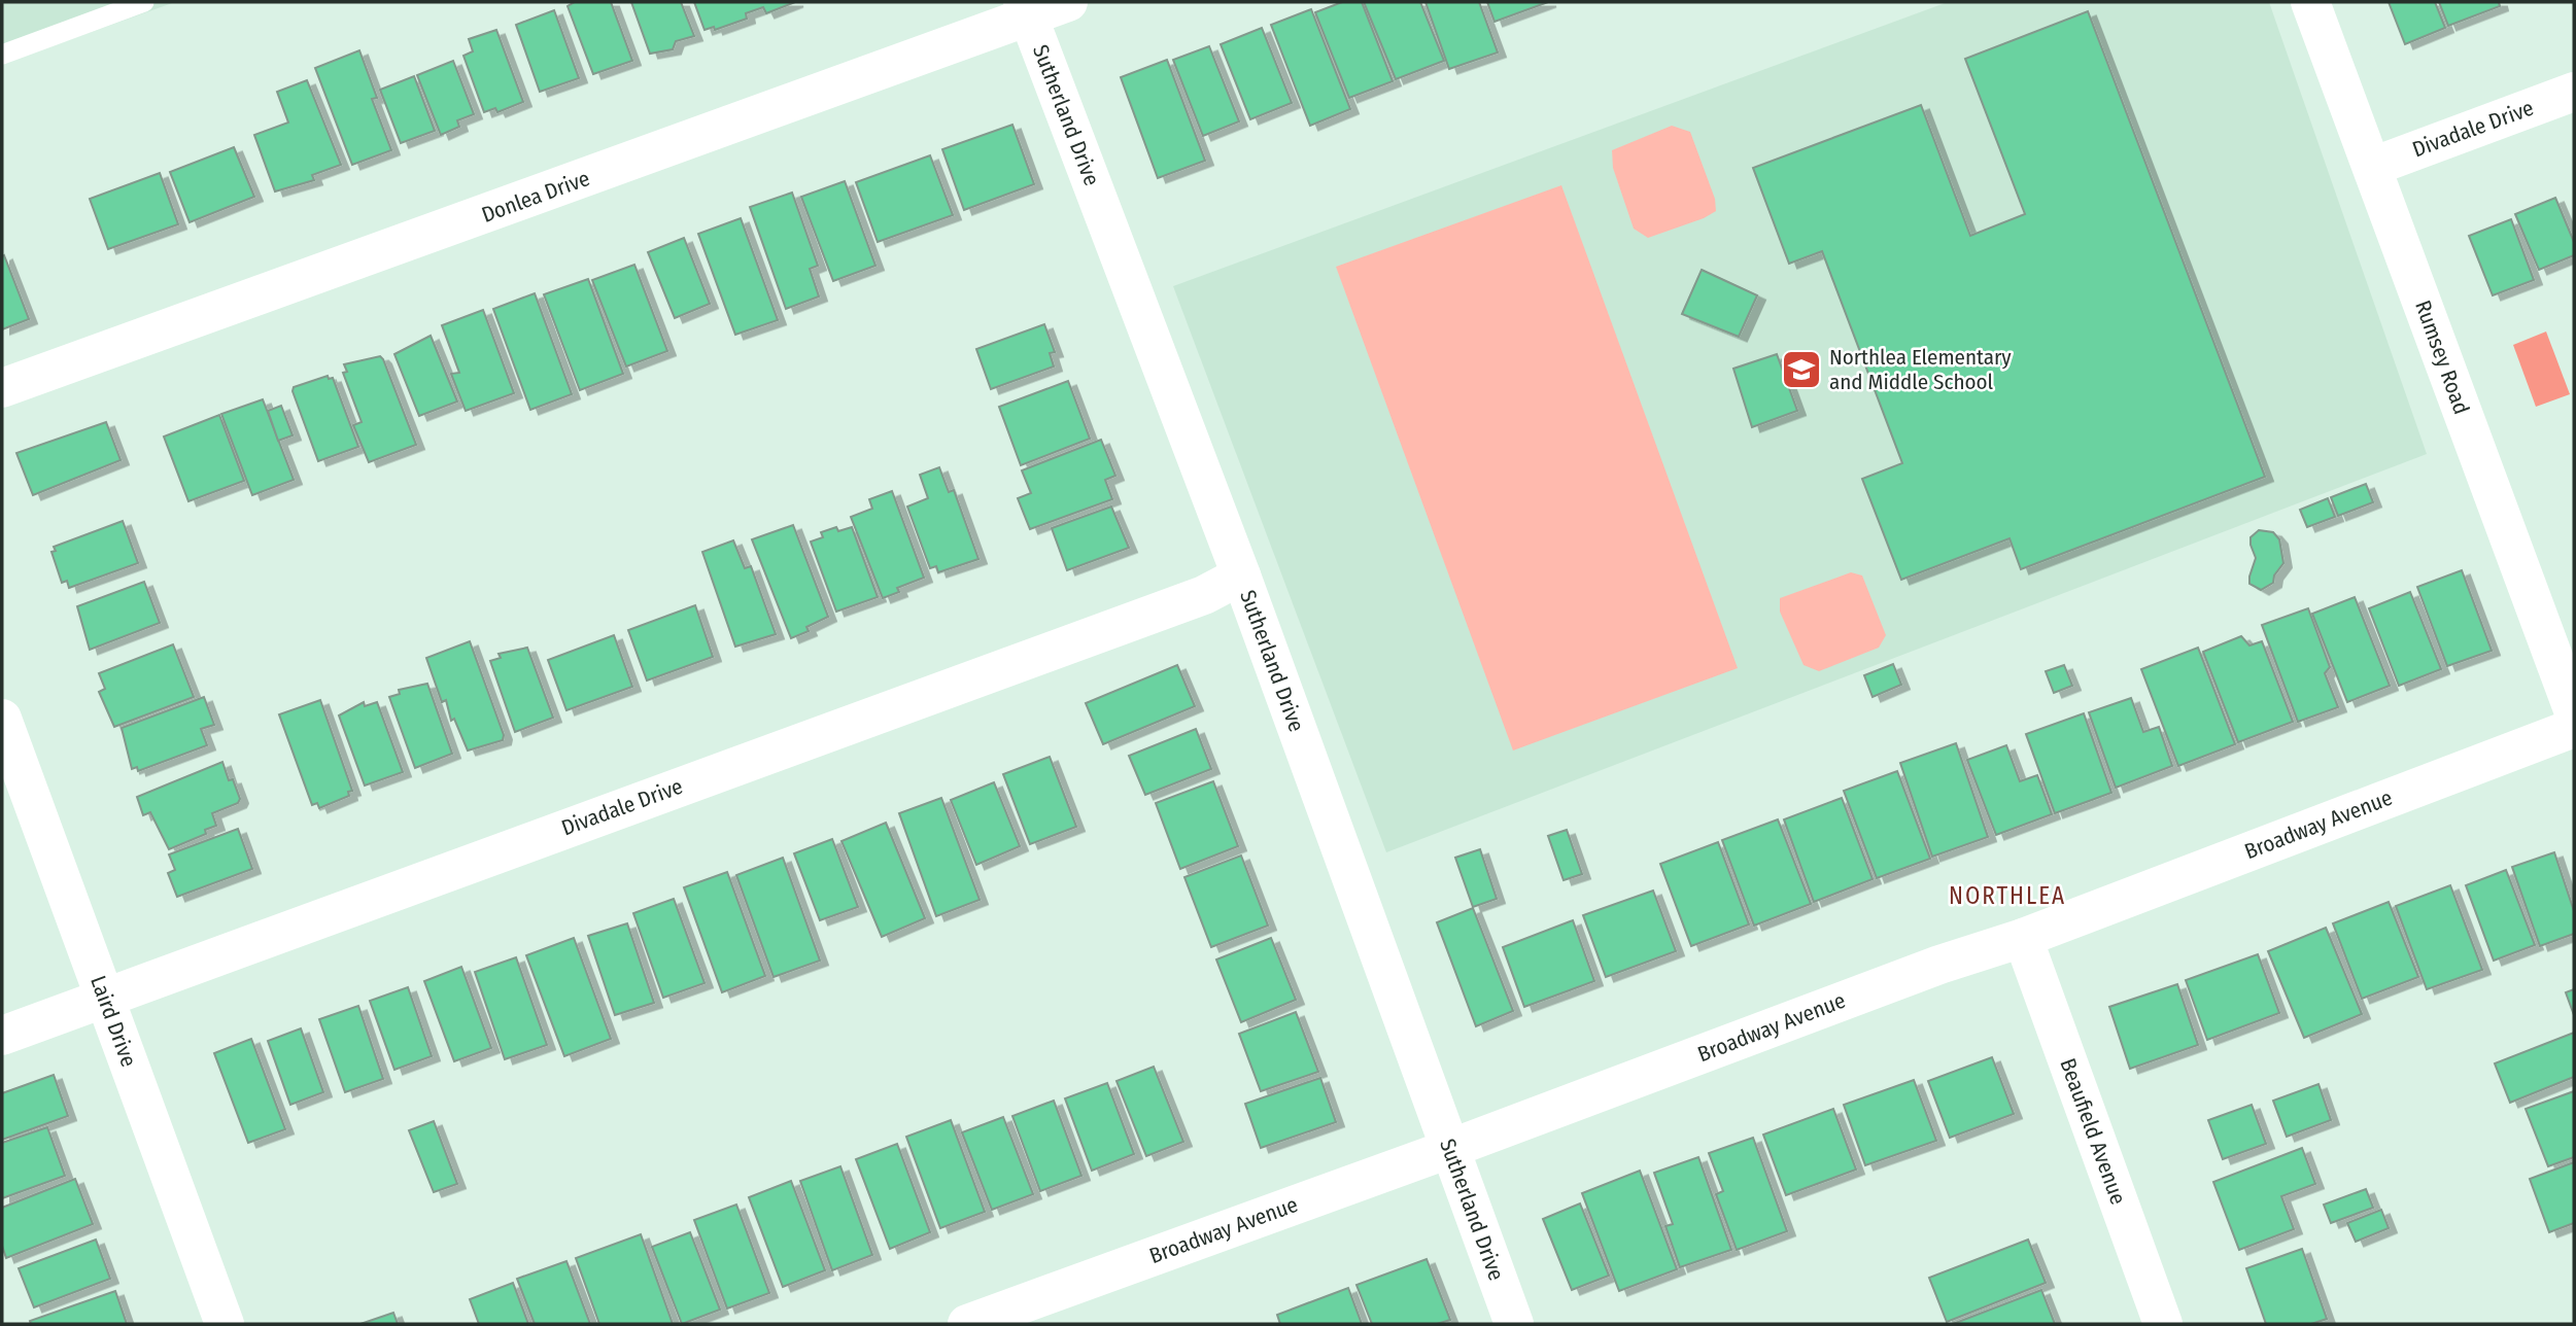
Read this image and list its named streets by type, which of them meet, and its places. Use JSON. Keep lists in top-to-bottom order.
{
  "streets": {
    "street": [
      "Sutherland Drive",
      "Divadale Drive",
      "Donlea Drive",
      "Rumsey Road",
      "Broadway Avenue",
      "Laird Drive",
      "Beaufield Avenue"
    ]
  },
  "crossings": [
    ["Sutherland Drive", "Divadale Drive"],
    ["Sutherland Drive", "Donlea Drive"],
    ["Sutherland Drive", "Broadway Avenue"],
    ["Divadale Drive", "Rumsey Road"],
    ["Divadale Drive", "Laird Drive"],
    ["Broadway Avenue", "Beaufield Avenue"]
  ],
  "districts": ["NORTHLEA"],
  "places": {
    "school or university": ["Northlea Elementary and Middle School"]
  }
}
